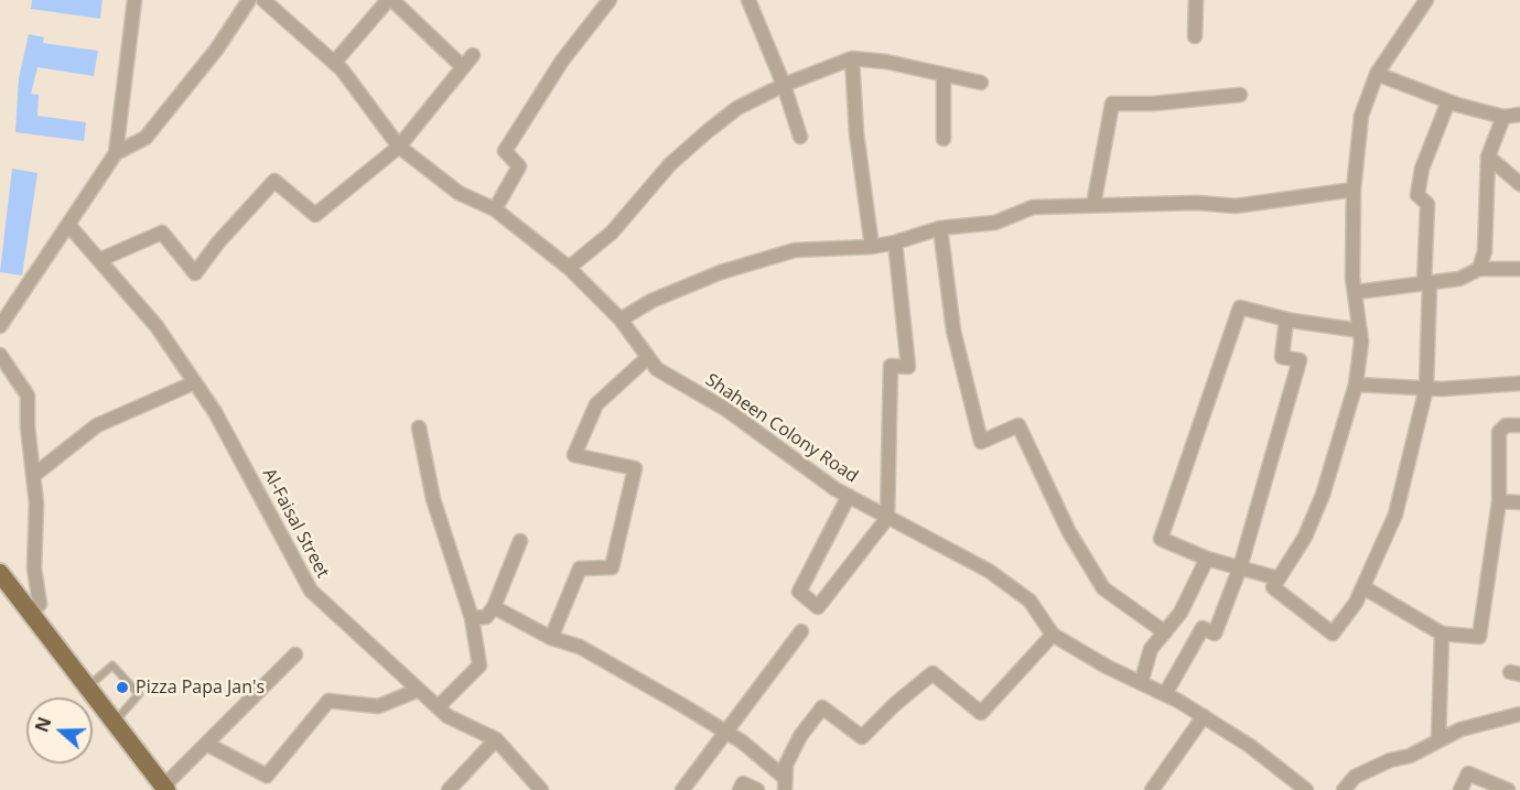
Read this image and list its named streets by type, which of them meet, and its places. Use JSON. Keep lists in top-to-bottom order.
{
  "streets": {
    "street": ["Shaheen Colony Road", "Al-Faisal Street"]
  },
  "places": ["Pizza Papa Jan's"],
  "north": "left"
}
